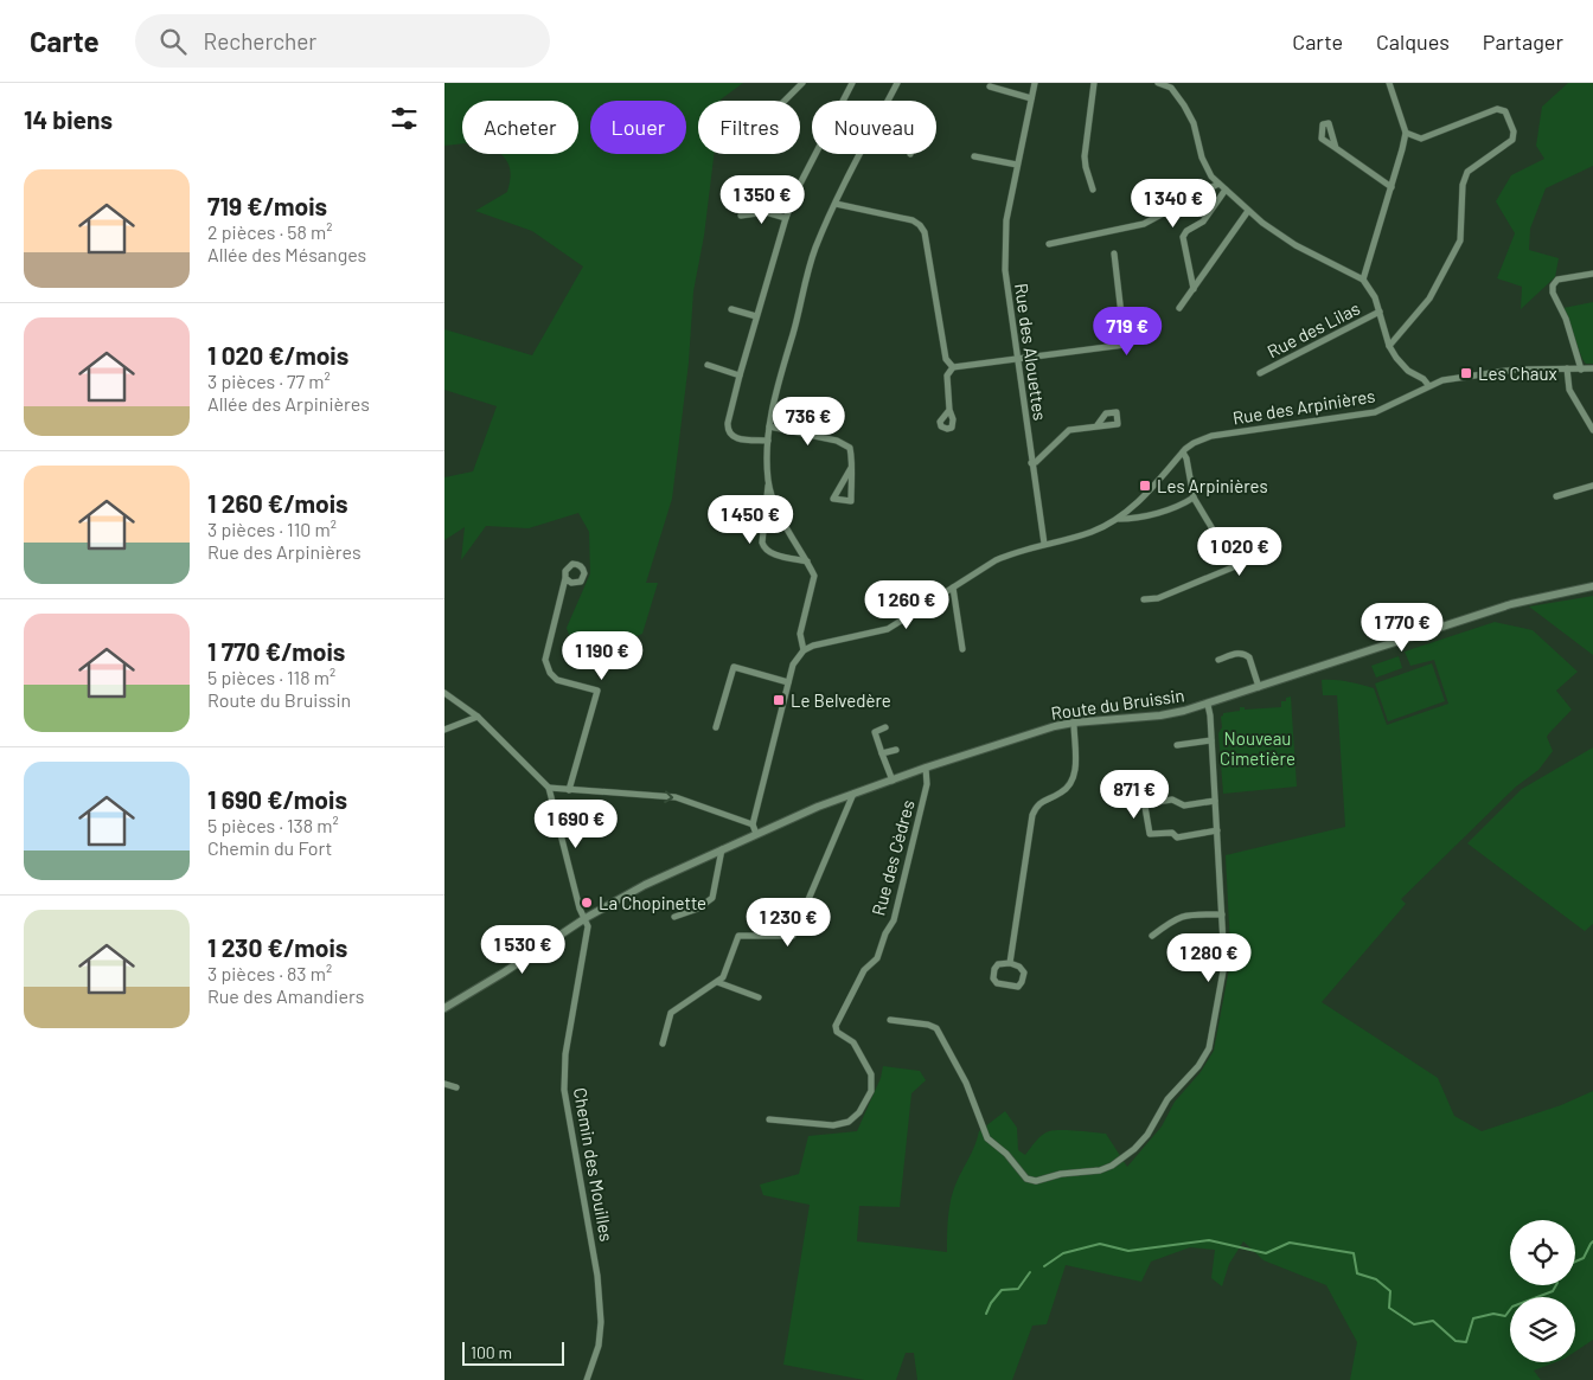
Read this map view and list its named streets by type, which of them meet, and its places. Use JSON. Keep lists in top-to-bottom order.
{
  "streets": {
    "street": [
      "Rue des Lilas",
      "Rue des Alouettes",
      "Rue des Arpinières",
      "Route du Bruissin",
      "Rue des Cèdres",
      "Chemin des Mouilles"
    ]
  },
  "crossings": [
    ["Rue des Alouettes", "Rue des Arpinières"],
    ["Route du Bruissin", "Rue des Cèdres"],
    ["Route du Bruissin", "Chemin des Mouilles"]
  ],
  "parks": ["Nouveau Cimetière"],
  "places": {
    "transit": ["Les Chaux", "Les Arpinières", "Le Belvedère"],
    "other": ["La Chopinette"]
  },
  "scale_bar": "100 m",
  "page": {
    "header": "Carte",
    "search": "Rechercher",
    "nav": ["Carte", "Calques", "Partager"],
    "heading": "14 biens",
    "chip": [
      "Acheter",
      "Louer",
      "Filtres",
      "Nouveau"
    ],
    "list": [
      {
        "name": "719 €/mois",
        "note": "2 pièces · 58 m² · Allée des Mésanges"
      },
      {
        "name": "1 020 €/mois",
        "note": "3 pièces · 77 m² · Allée des Arpinières"
      },
      {
        "name": "1 260 €/mois",
        "note": "3 pièces · 110 m² · Rue des Arpinières"
      },
      {
        "name": "1 770 €/mois",
        "note": "5 pièces · 118 m² · Route du Bruissin"
      },
      {
        "name": "1 690 €/mois",
        "note": "5 pièces · 138 m² · Chemin du Fort"
      },
      {
        "name": "1 230 €/mois",
        "note": "3 pièces · 83 m² · Rue des Amandiers"
      }
    ],
    "price": [
      "1 350 €",
      "1 340 €",
      "719 €",
      "736 €",
      "1 450 €",
      "1 020 €",
      "1 260 €",
      "1 770 €",
      "1 190 €",
      "871 €",
      "1 690 €",
      "1 230 €",
      "1 530 €",
      "1 280 €"
    ],
    "scale": "100 m"
  }
}
